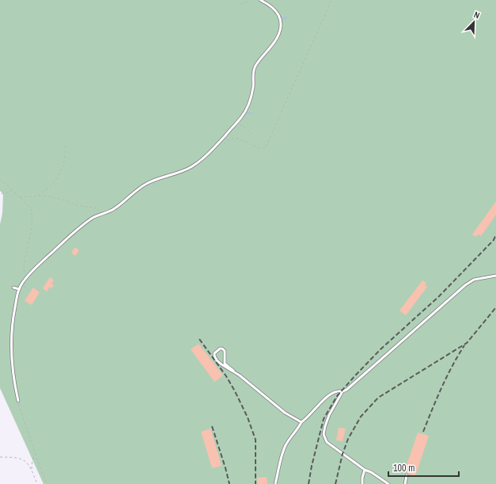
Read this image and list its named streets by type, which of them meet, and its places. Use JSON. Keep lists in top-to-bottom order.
{
  "scale_bar": "100 m",
  "north": "top right"
}
